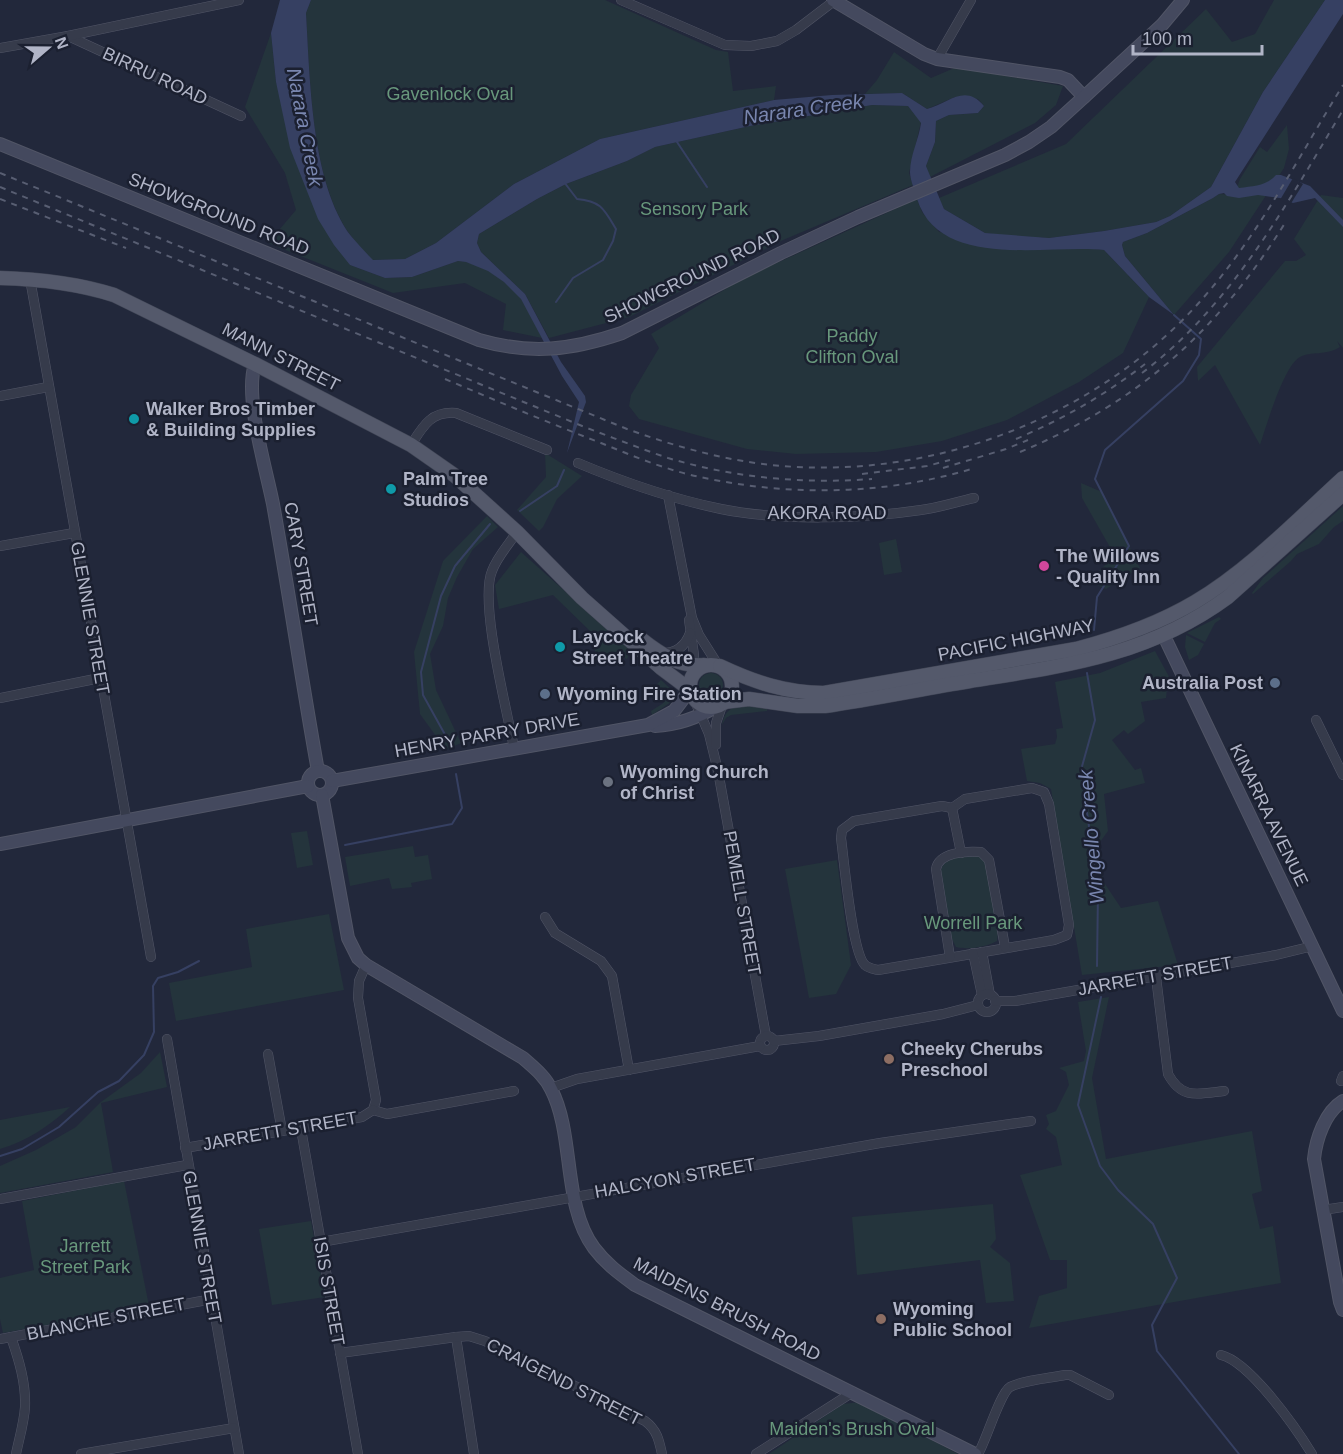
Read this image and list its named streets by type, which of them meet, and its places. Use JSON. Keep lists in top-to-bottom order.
{
  "streets": {
    "main road": ["MANN STREET", "PACIFIC HIGHWAY"],
    "street": [
      "BIRRU ROAD",
      "SHOWGROUND ROAD",
      "AKORA ROAD",
      "CARY STREET",
      "GLENNIE STREET",
      "HENRY PARRY DRIVE",
      "KINARRA AVENUE",
      "PEMELL STREET",
      "JARRETT STREET",
      "HALCYON STREET",
      "ISIS STREET",
      "MAIDENS BRUSH ROAD",
      "BLANCHE STREET",
      "CRAIGEND STREET"
    ]
  },
  "crossings": [
    ["MANN STREET", "CARY STREET"],
    ["MANN STREET", "GLENNIE STREET"],
    ["MANN STREET", "PACIFIC HIGHWAY"],
    ["MANN STREET", "HENRY PARRY DRIVE"],
    ["MANN STREET", "PEMELL STREET"],
    ["CARY STREET", "HENRY PARRY DRIVE"],
    ["GLENNIE STREET", "JARRETT STREET"],
    ["GLENNIE STREET", "BLANCHE STREET"],
    ["PACIFIC HIGHWAY", "HENRY PARRY DRIVE"],
    ["PACIFIC HIGHWAY", "KINARRA AVENUE"],
    ["PACIFIC HIGHWAY", "PEMELL STREET"],
    ["HENRY PARRY DRIVE", "PEMELL STREET"],
    ["KINARRA AVENUE", "JARRETT STREET"],
    ["PEMELL STREET", "JARRETT STREET"],
    ["JARRETT STREET", "ISIS STREET"],
    ["HALCYON STREET", "ISIS STREET"],
    ["HALCYON STREET", "MAIDENS BRUSH ROAD"],
    ["ISIS STREET", "CRAIGEND STREET"]
  ],
  "water": ["Narara Creek", "Wingello Creek"],
  "parks": [
    "Gavenlock Oval",
    "Sensory Park",
    "Paddy Clifton Oval",
    "Worrell Park",
    "Jarrett Street Park",
    "Maiden's Brush Oval"
  ],
  "places": [
    "Walker Bros Timber & Building Supplies",
    "Palm Tree Studios",
    "The Willows - Quality Inn",
    "Laycock Street Theatre",
    "Australia Post",
    "Wyoming Fire Station",
    "Wyoming Church of Christ",
    "Cheeky Cherubs Preschool",
    "Wyoming Public School"
  ],
  "scale_bar": "100 m",
  "north": "right"
}
